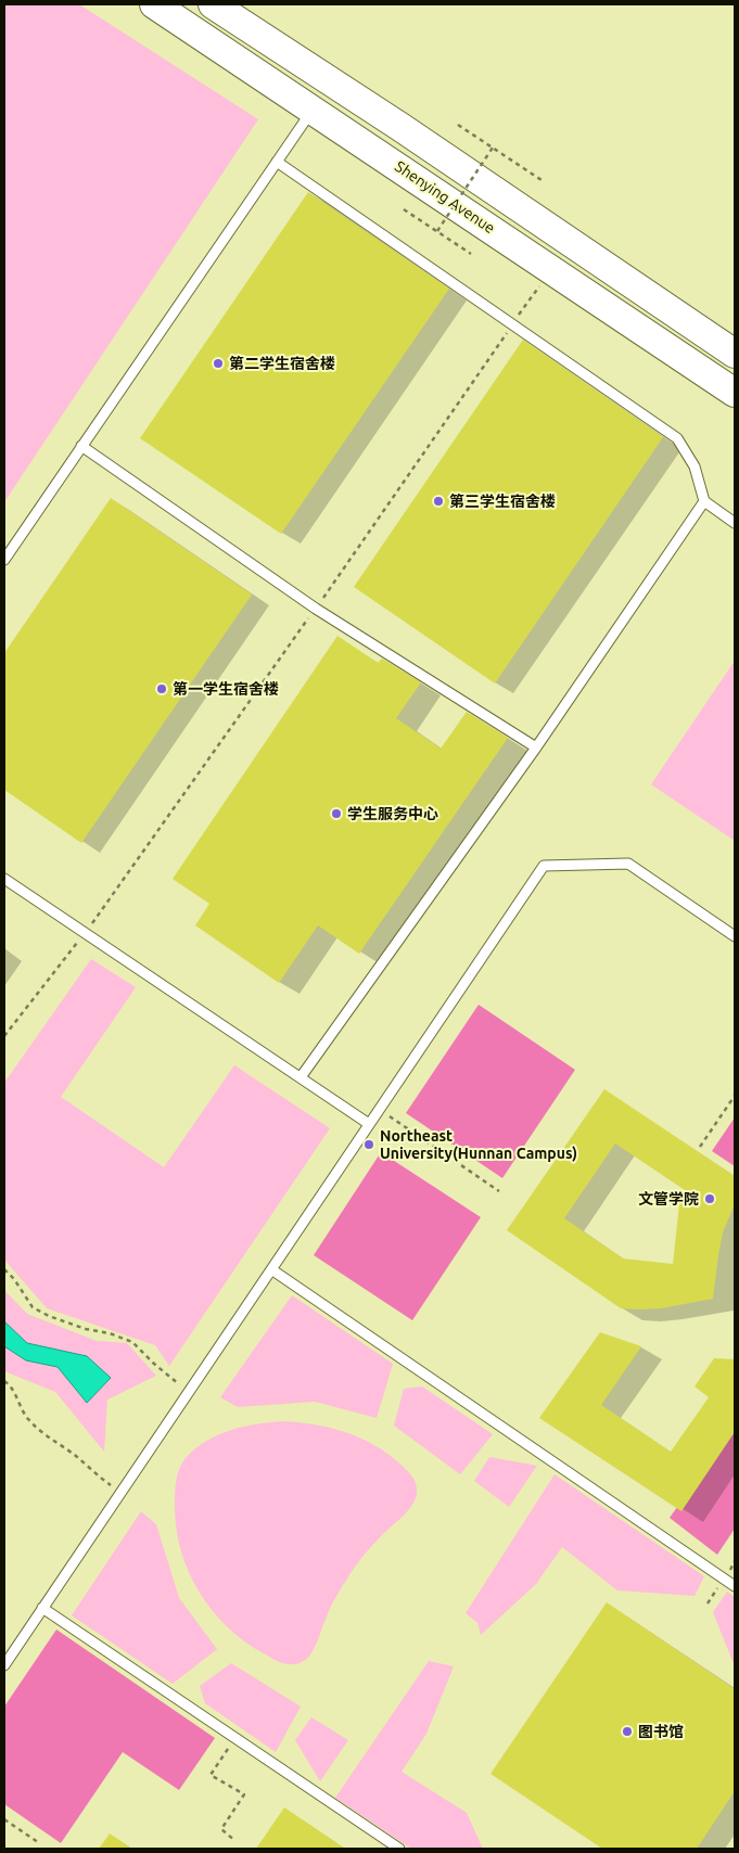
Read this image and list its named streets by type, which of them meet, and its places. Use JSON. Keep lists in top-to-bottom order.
{
  "streets": {
    "main road": ["Shenying Avenue"]
  },
  "places": [
    "第二学生宿舍楼",
    "第三学生宿舍楼",
    "第一学生宿舍楼",
    "学生服务中心",
    "Northeast University(Hunnan Campus)",
    "文管学院",
    "图书馆"
  ]
}
